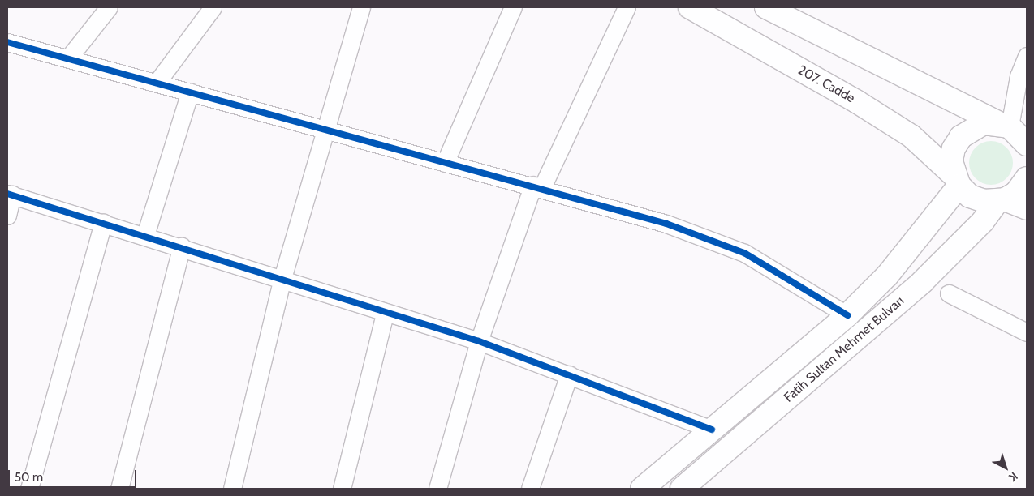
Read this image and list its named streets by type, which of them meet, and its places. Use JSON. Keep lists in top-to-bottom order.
{
  "streets": {
    "street": ["207. Cadde", "Fatih Sultan Mehmet Bulvarı"]
  },
  "crossings": [
    ["207. Cadde", "Fatih Sultan Mehmet Bulvarı"]
  ],
  "scale_bar": "50 m",
  "north": "bottom right"
}
